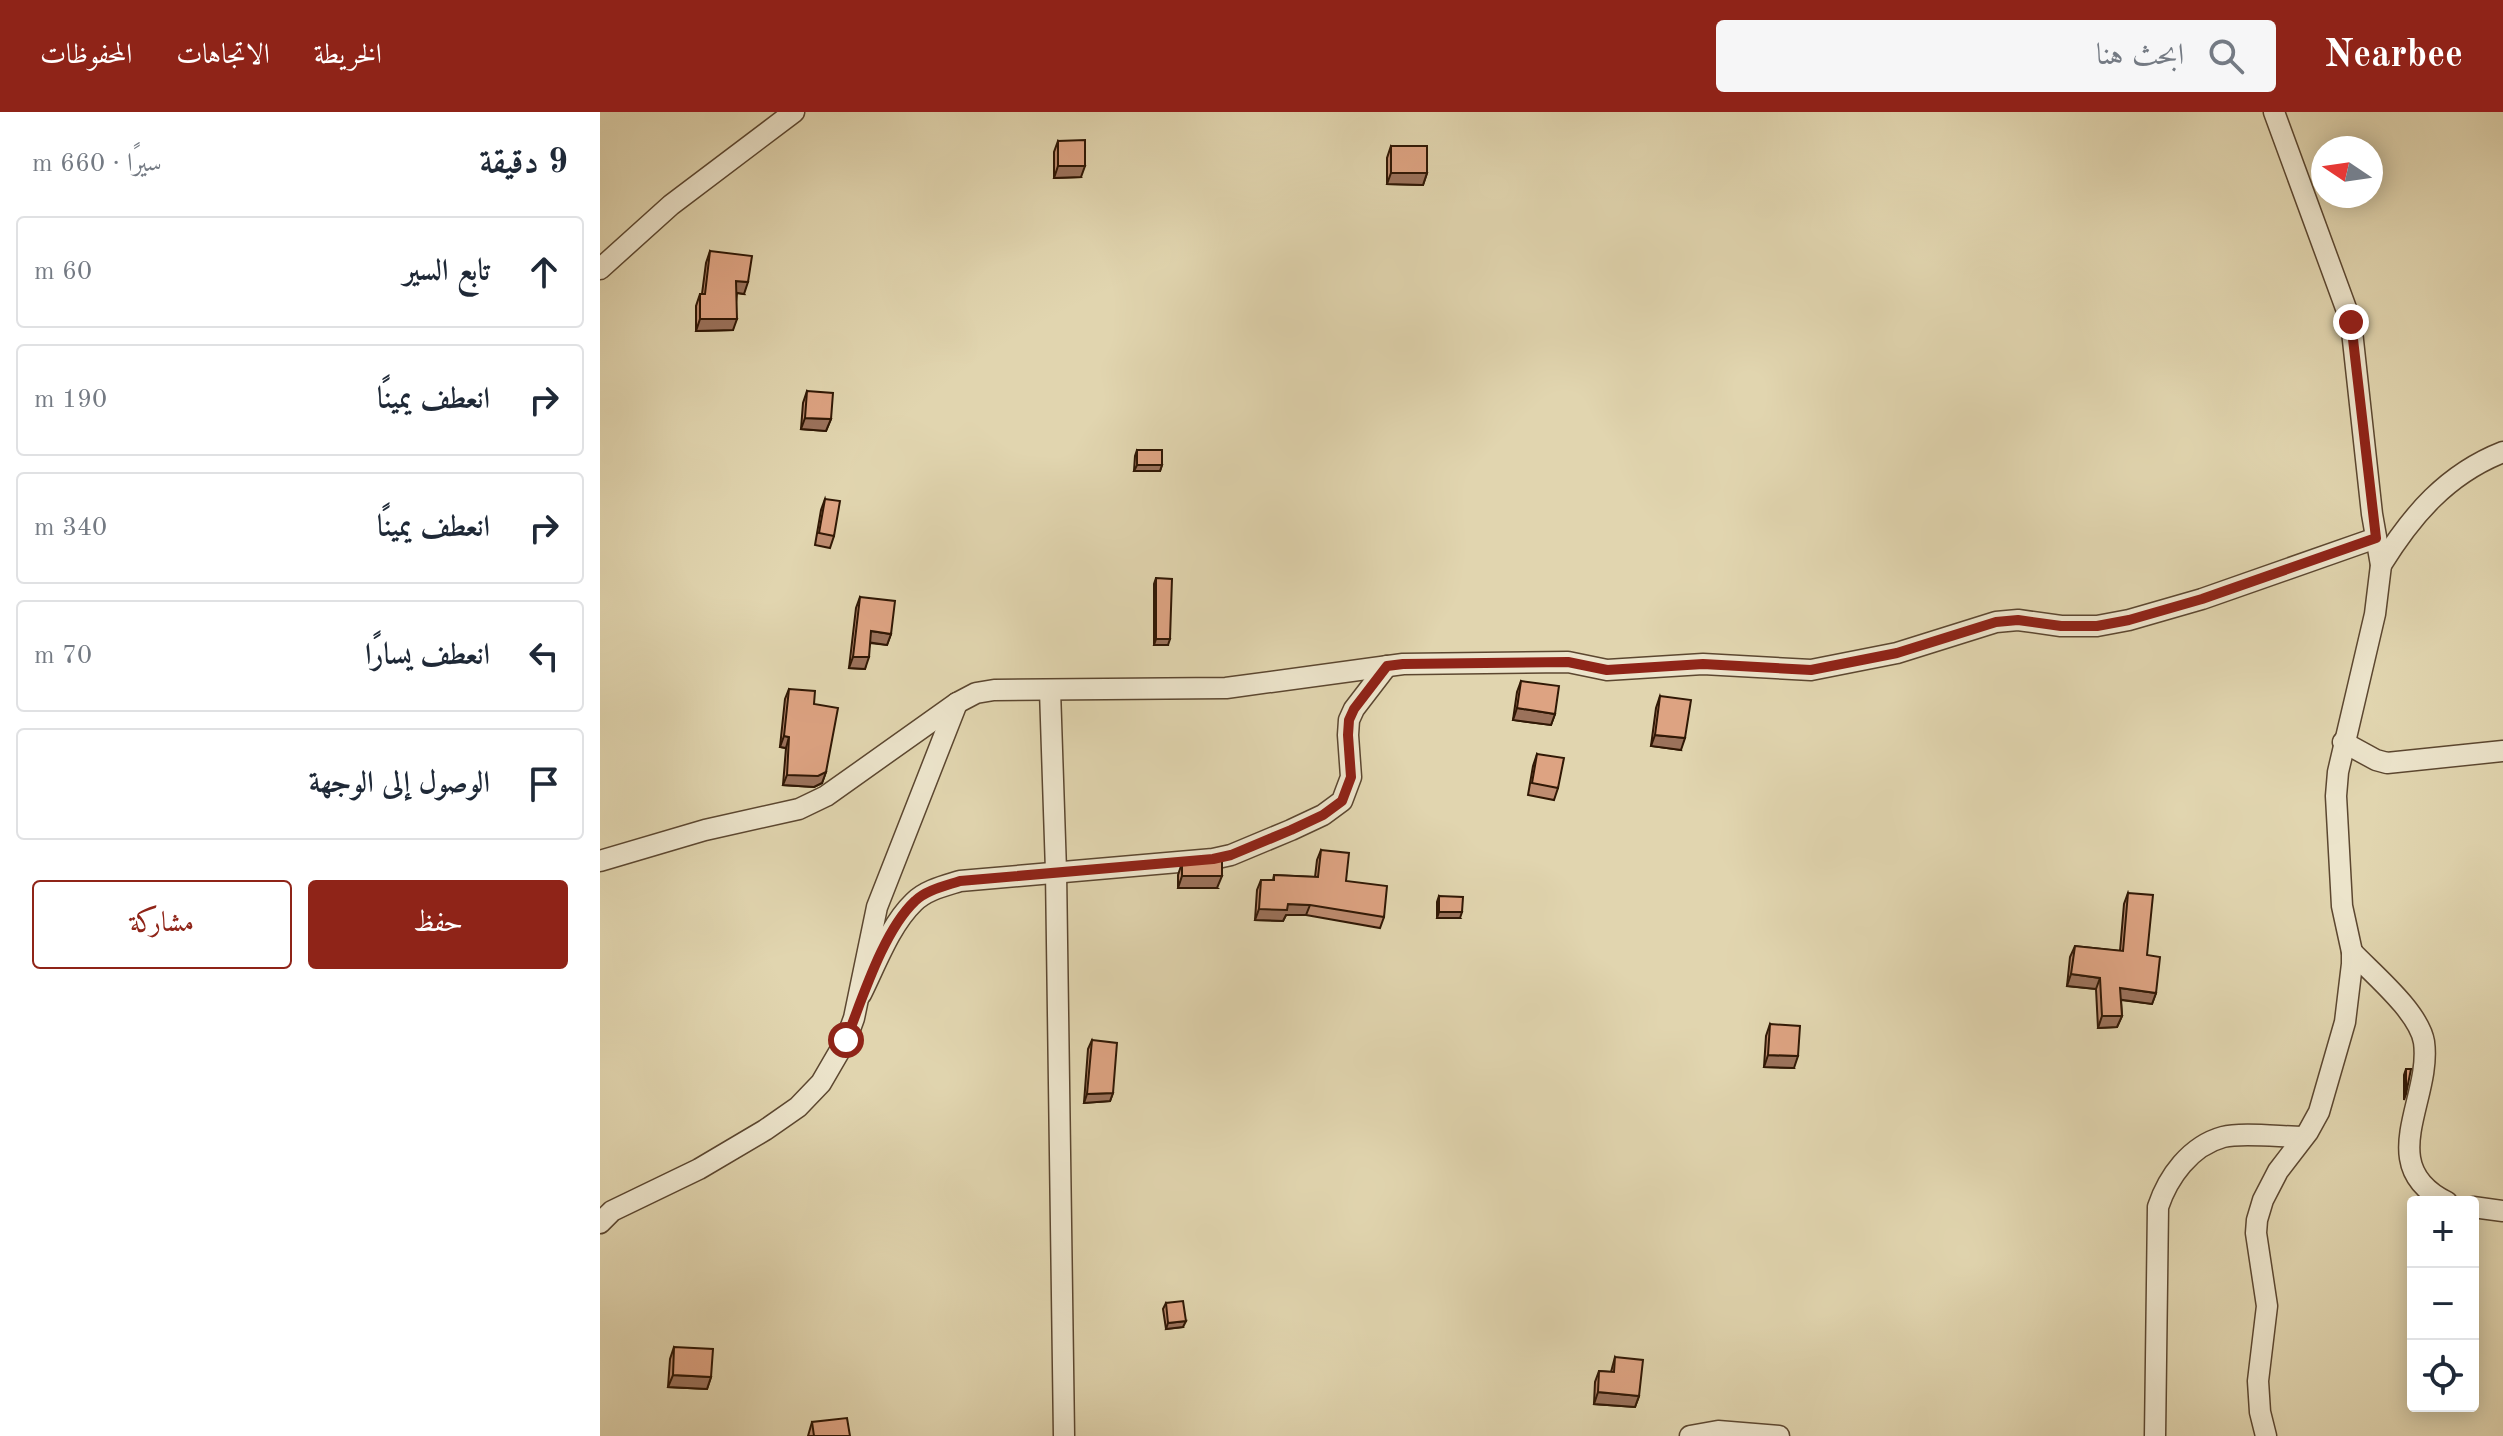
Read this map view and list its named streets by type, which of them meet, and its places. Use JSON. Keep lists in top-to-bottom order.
{
  "north": "left",
  "page": {
    "header": "Nearbee",
    "search": "ابحث هنا",
    "nav": ["الخريطة", "الاتجاهات", "المحفوظات"],
    "heading": ["9 دقيقة", "سيرًا · 660 m"],
    "list": [
      ["تابع السير", "60 m"],
      ["انعطف يمينًا", "190 m"],
      ["انعطف يمينًا", "340 m"],
      ["انعطف يسارًا", "70 m"],
      "الوصول إلى الوجهة"
    ],
    "buttons": ["حفظ", "مشاركة"],
    "map_buttons": ["+", "−"]
  }
}
